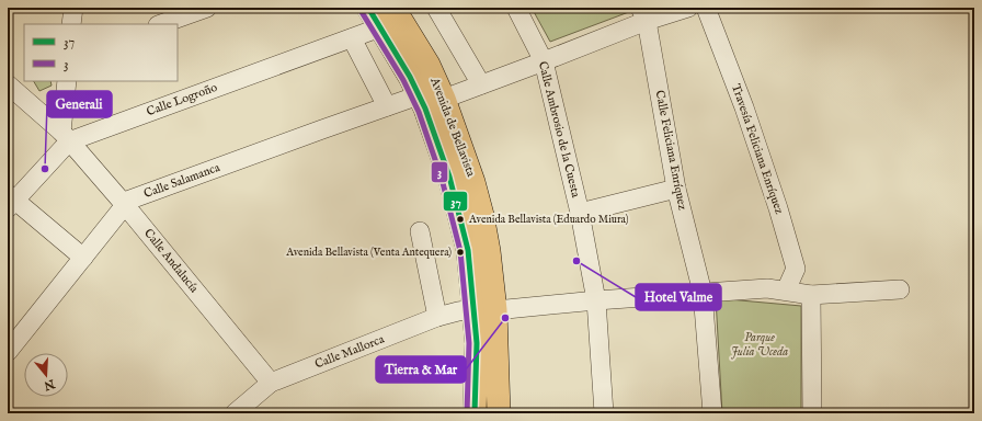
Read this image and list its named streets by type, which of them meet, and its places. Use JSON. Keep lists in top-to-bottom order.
{
  "streets": {
    "main road": ["Avenida de Bellavista"],
    "street": [
      "Calle Logroño",
      "Calle Ambrosio de la Cuesta",
      "Travesía Feliciana Enríquez",
      "Calle Feliciana Enríquez",
      "Calle Salamanca",
      "Calle Andalucía",
      "Calle Mallorca"
    ]
  },
  "crossings": [
    ["Calle Logroño", "Avenida de Bellavista"],
    ["Calle Logroño", "Calle Andalucía"],
    ["Avenida de Bellavista", "Calle Salamanca"],
    ["Avenida de Bellavista", "Calle Mallorca"],
    ["Calle Ambrosio de la Cuesta", "Calle Mallorca"],
    ["Travesía Feliciana Enríquez", "Calle Mallorca"],
    ["Calle Feliciana Enríquez", "Calle Mallorca"],
    ["Calle Salamanca", "Calle Andalucía"],
    ["Calle Andalucía", "Calle Mallorca"]
  ],
  "parks": ["Parque Julia Uceda"],
  "places": [
    "Generali",
    "Avenida Bellavista (Eduardo Miura)",
    "Avenida Bellavista (Venta Antequera)",
    "Hotel Valme",
    "Tierra & Mar"
  ],
  "lines": ["transit line 37", "transit line 3"],
  "legend": ["37", "3"],
  "north": "bottom"
}
